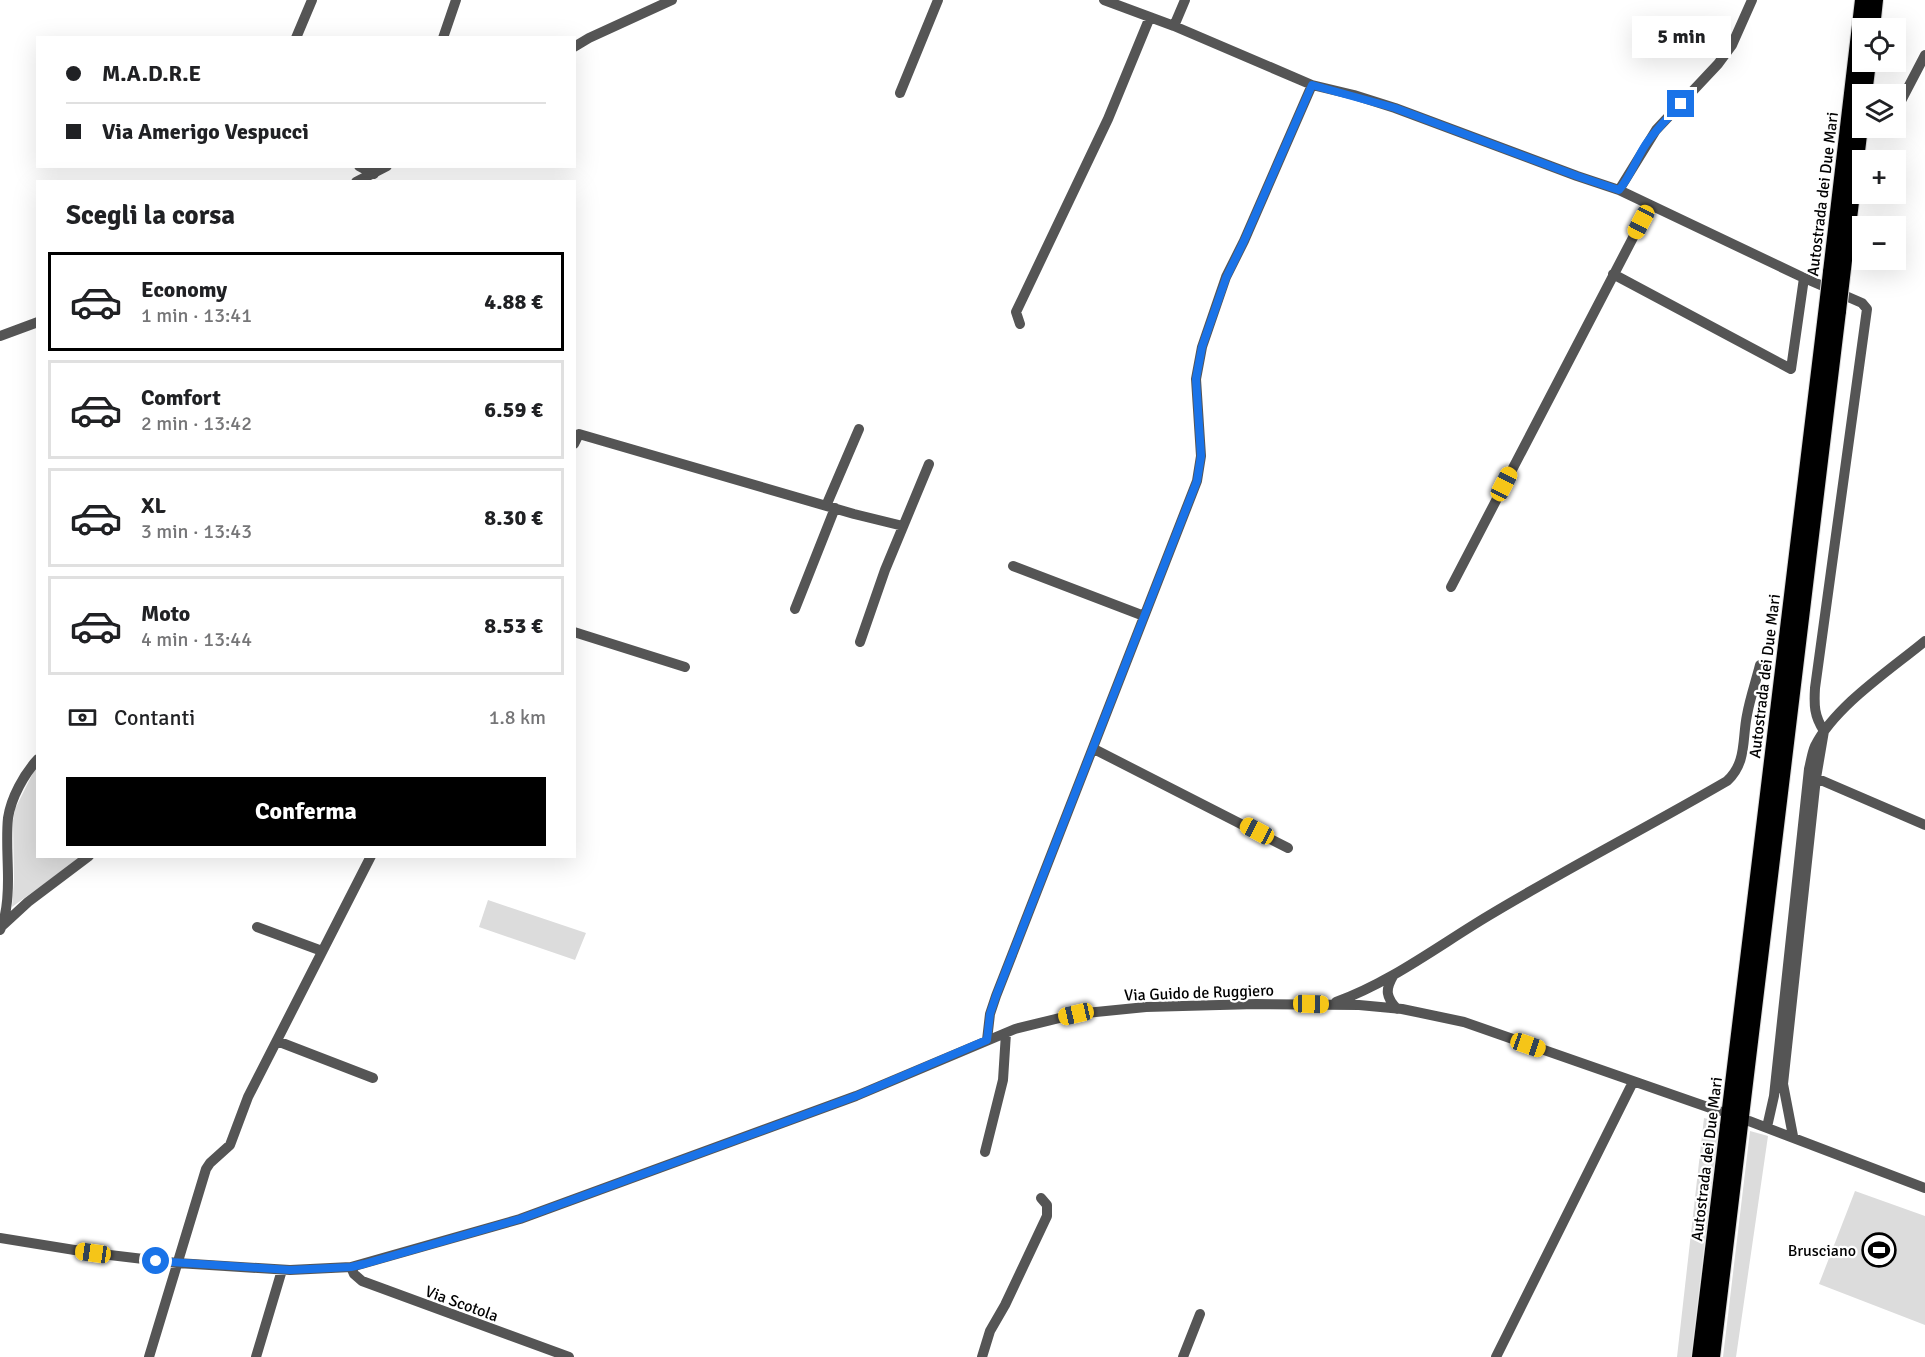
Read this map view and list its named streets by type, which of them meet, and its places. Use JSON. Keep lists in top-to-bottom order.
{
  "streets": {
    "highway": ["Autostrada dei Due Mari"],
    "street": ["Via Guido de Ruggiero", "Via Scotola"]
  },
  "crossings": [
    ["Via Guido de Ruggiero", "Via Scotola"]
  ],
  "places": {
    "sports": ["Brusciano"]
  },
  "page": {
    "bubble": "5 min",
    "map_buttons": ["+", "−"],
    "banner": ["M.A.D.R.E", "Via Amerigo Vespucci"],
    "heading": "Scegli la corsa",
    "list": [
      {
        "name": "Economy",
        "note": "1 min · 13:41",
        "value": "4.88 €"
      },
      {
        "name": "Comfort",
        "note": "2 min · 13:42",
        "value": "6.59 €"
      },
      {
        "name": "XL",
        "note": "3 min · 13:43",
        "value": "8.30 €"
      },
      {
        "name": "Moto",
        "note": "4 min · 13:44",
        "value": "8.53 €"
      }
    ],
    "pay": ["Contanti", "1.8 km"],
    "buttons": "Conferma"
  }
}
